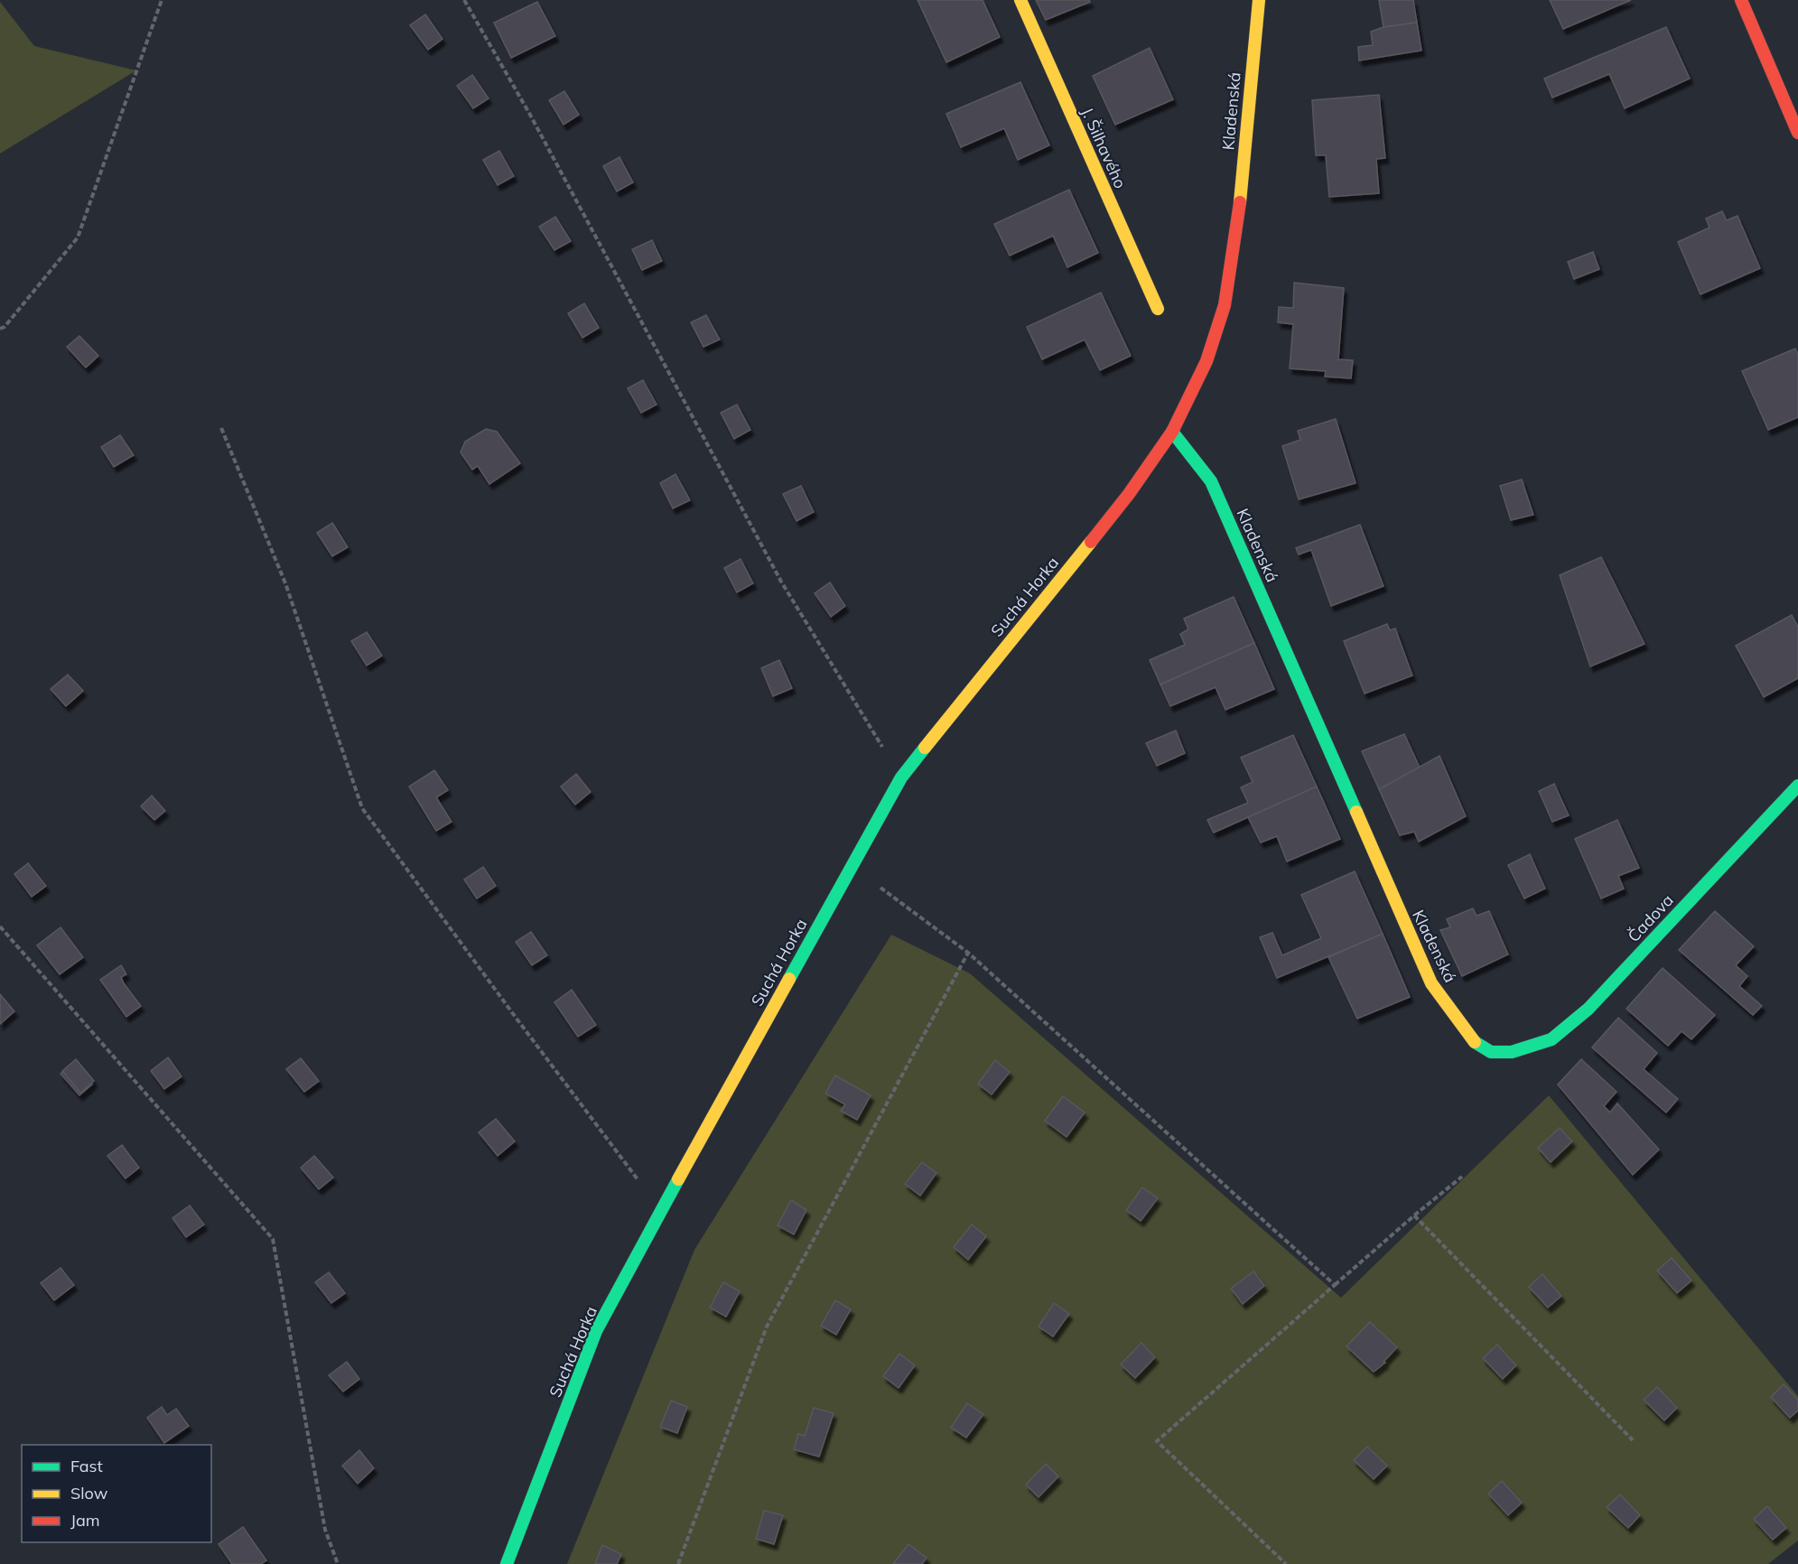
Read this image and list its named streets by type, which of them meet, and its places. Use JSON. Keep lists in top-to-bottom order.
{
  "streets": {
    "street": [
      "Kladenská",
      "J. Šilhavého",
      "Suchá Horka",
      "Čadova"
    ]
  },
  "crossings": [
    ["Kladenská", "Suchá Horka"],
    ["Kladenská", "Čadova"]
  ],
  "legend": ["Fast", "Slow", "Jam"]
}
